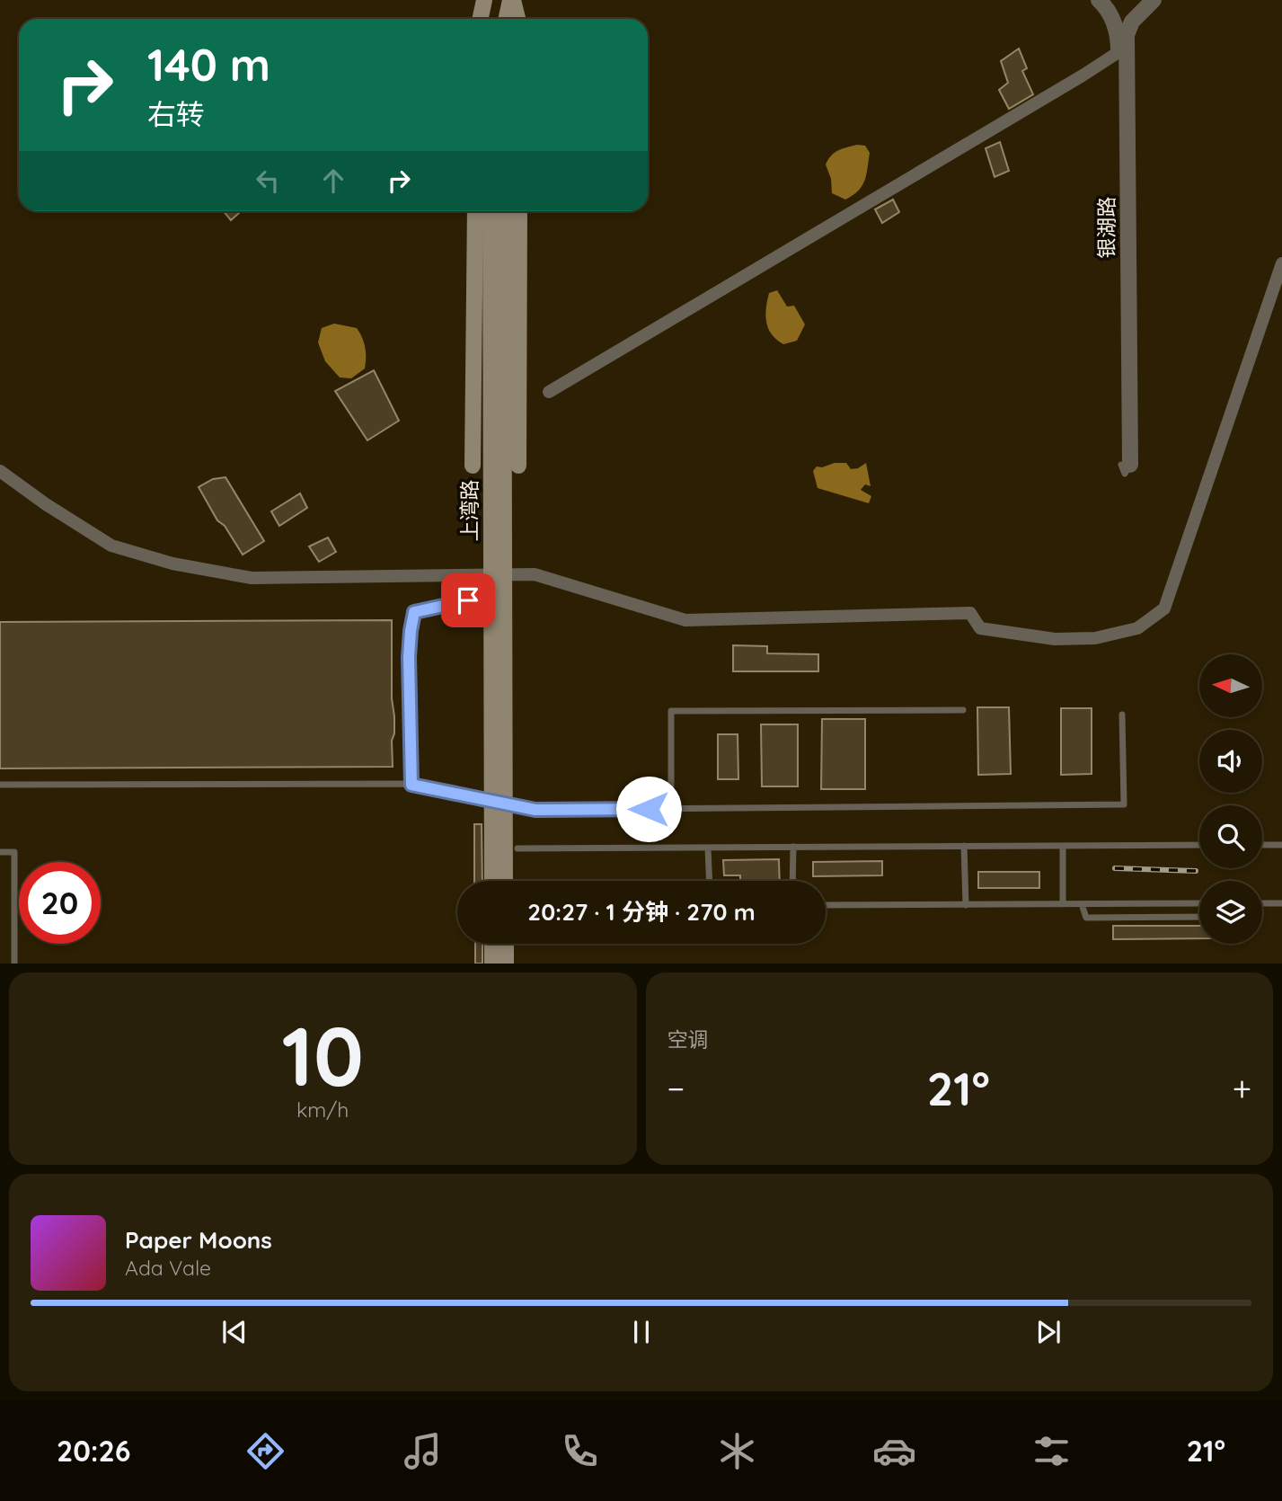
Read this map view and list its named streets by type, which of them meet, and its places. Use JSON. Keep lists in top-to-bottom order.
{
  "streets": {
    "main road": ["上湾路"],
    "street": ["银湖路"]
  },
  "north": "left",
  "page": {
    "turn": ["140 m", "右转"],
    "limit": "20",
    "trip": "20:27 · 1 分钟 · 270 m",
    "tile": [
      ["10", "km/h"],
      "空调"
    ],
    "heat": ["−", "21°", "+"],
    "song": ["Paper Moons", "Ada Vale"],
    "tabs": ["20:26", "21°"]
  }
}
